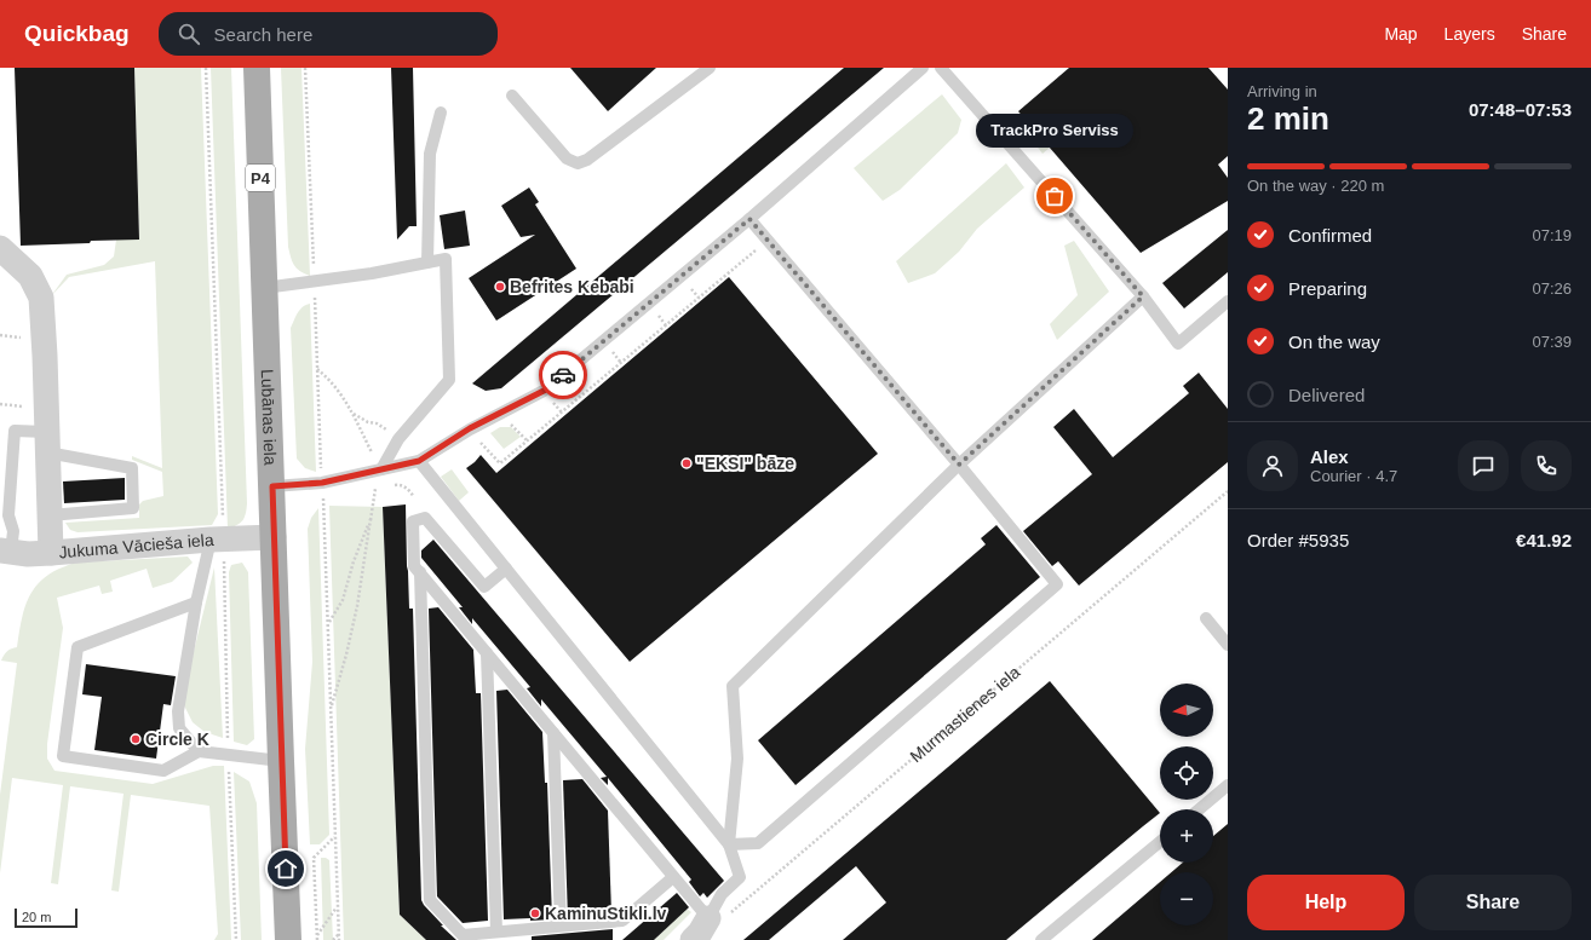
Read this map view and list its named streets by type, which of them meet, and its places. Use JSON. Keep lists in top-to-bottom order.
{
  "streets": {
    "main road": ["P4", "Lubānas iela"],
    "street": ["Jukuma Vācieša iela"],
    "path": ["Murmastienes iela"]
  },
  "crossings": [
    ["Lubānas iela", "Jukuma Vācieša iela"]
  ],
  "places": [
    "TrackPro Serviss",
    "Befrites Kebabi",
    "\"EKSI\" bāze",
    "Circle K",
    "KaminuStikli.lv"
  ],
  "scale_bar": "20 m",
  "north": "left",
  "page": {
    "header": "Quickbag",
    "search": "Search here",
    "nav": ["Map", "Layers", "Share"],
    "heading": ["2 min", "Arriving in", "07:48–07:53"],
    "panel": [
      "Alex",
      "Courier · 4.7",
      "Order #5935",
      "€41.92"
    ],
    "bubble": "TrackPro Serviss",
    "bar": "On the way · 220 m",
    "list": [
      ["Confirmed", "07:19"],
      ["Preparing", "07:26"],
      ["On the way", "07:39"],
      "Delivered"
    ],
    "map_buttons": ["+", "−"],
    "buttons": ["Help", "Share"],
    "scale": "20 m"
  }
}
